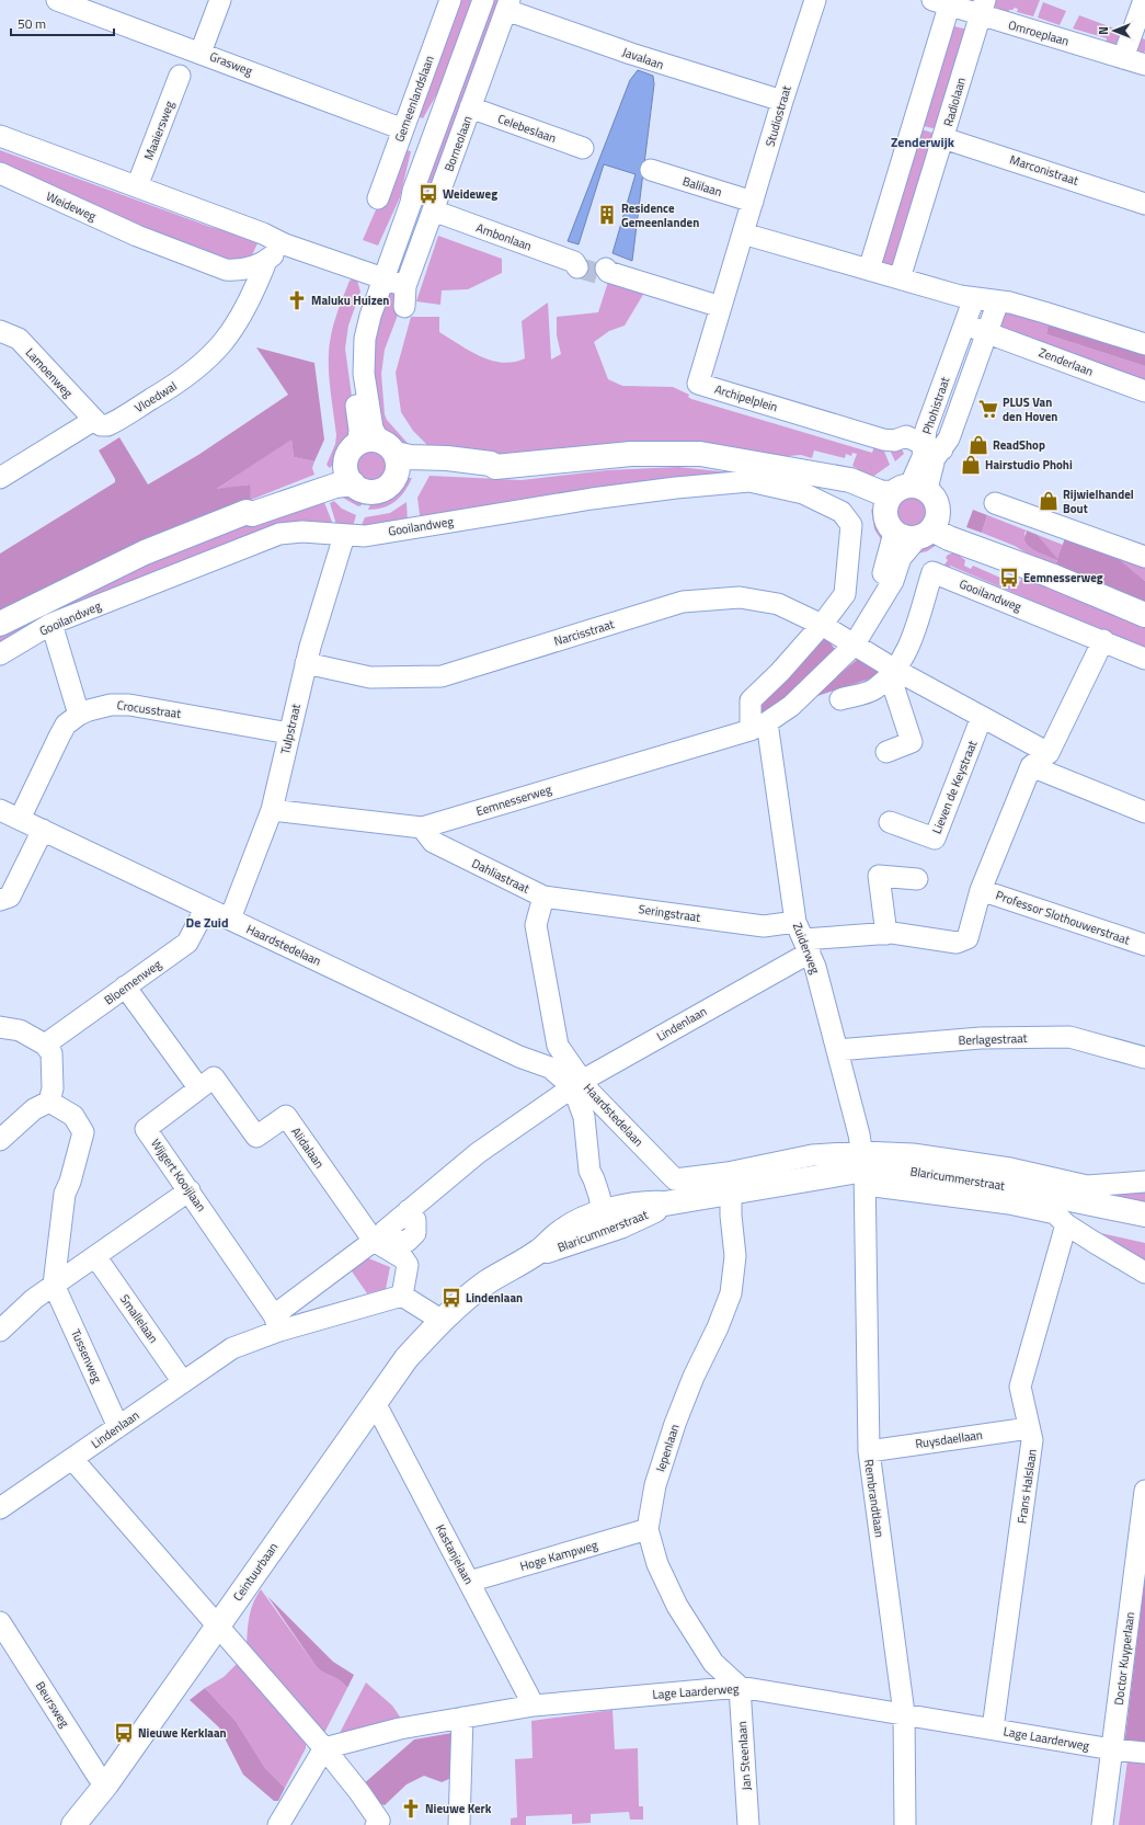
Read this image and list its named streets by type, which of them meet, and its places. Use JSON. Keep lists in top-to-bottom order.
{
  "streets": {
    "main road": ["Gooilandweg", "Blaricummerstraat", "Ceintuurbaan"],
    "street": [
      "Omroeplaan",
      "Javalaan",
      "Grasweg",
      "Gemeenlandslaan",
      "Radiolaan",
      "Studiostraat",
      "Celebeslaan",
      "Maaiersweg",
      "Borneolaan",
      "Marconistraat",
      "Balilaan",
      "Weideweg",
      "Ambonlaan",
      "Zenderlaan",
      "Lamoenweg",
      "Vloedwal",
      "Archipelplein",
      "Phohistraat",
      "Narcisstraat",
      "Crocusstraat",
      "Tulpstraat",
      "Lieven de Keystraat",
      "Eemnesserweg",
      "Dahliastraat",
      "Seringstraat",
      "Professor Slothouwerstraat",
      "Haardstedelaan",
      "Zuiderweg",
      "Bloemenweg",
      "Lindenlaan",
      "Berlagestraat",
      "Alidalaan",
      "Wijgert Kooijlaan",
      "Smallelaan",
      "Tussenweg",
      "Ruysdaellaan",
      "Iepenlaan",
      "Frans Halslaan",
      "Rembrandtlaan",
      "Kastanjelaan",
      "Hoge Kampweg",
      "Doctor Kuyperlaan",
      "Lage Laarderweg",
      "Beursweg",
      "Jan Steenlaan"
    ]
  },
  "crossings": [
    ["Omroeplaan", "Radiolaan"],
    ["Javalaan", "Studiostraat"],
    ["Javalaan", "Borneolaan"],
    ["Grasweg", "Gemeenlandslaan"],
    ["Radiolaan", "Marconistraat"],
    ["Studiostraat", "Balilaan"],
    ["Studiostraat", "Archipelplein"],
    ["Celebeslaan", "Borneolaan"],
    ["Borneolaan", "Ambonlaan"],
    ["Weideweg", "Vloedwal"],
    ["Zenderlaan", "Phohistraat"],
    ["Lamoenweg", "Vloedwal"],
    ["Archipelplein", "Phohistraat"],
    ["Gooilandweg", "Narcisstraat"],
    ["Gooilandweg", "Tulpstraat"],
    ["Narcisstraat", "Tulpstraat"],
    ["Narcisstraat", "Eemnesserweg"],
    ["Crocusstraat", "Tulpstraat"],
    ["Crocusstraat", "Haardstedelaan"],
    ["Tulpstraat", "Eemnesserweg"],
    ["Tulpstraat", "Haardstedelaan"],
    ["Eemnesserweg", "Dahliastraat"],
    ["Eemnesserweg", "Zuiderweg"],
    ["Dahliastraat", "Seringstraat"],
    ["Dahliastraat", "Haardstedelaan"],
    ["Seringstraat", "Professor Slothouwerstraat"],
    ["Seringstraat", "Zuiderweg"],
    ["Seringstraat", "Lindenlaan"],
    ["Haardstedelaan", "Bloemenweg"],
    ["Haardstedelaan", "Lindenlaan"],
    ["Haardstedelaan", "Blaricummerstraat"],
    ["Zuiderweg", "Lindenlaan"],
    ["Zuiderweg", "Berlagestraat"],
    ["Zuiderweg", "Blaricummerstraat"],
    ["Zuiderweg", "Rembrandtlaan"],
    ["Lindenlaan", "Alidalaan"],
    ["Lindenlaan", "Wijgert Kooijlaan"],
    ["Lindenlaan", "Smallelaan"],
    ["Lindenlaan", "Tussenweg"],
    ["Alidalaan", "Wijgert Kooijlaan"],
    ["Blaricummerstraat", "Iepenlaan"],
    ["Blaricummerstraat", "Frans Halslaan"],
    ["Blaricummerstraat", "Rembrandtlaan"],
    ["Blaricummerstraat", "Ceintuurbaan"],
    ["Ruysdaellaan", "Frans Halslaan"],
    ["Ruysdaellaan", "Rembrandtlaan"],
    ["Iepenlaan", "Hoge Kampweg"],
    ["Iepenlaan", "Lage Laarderweg"],
    ["Iepenlaan", "Jan Steenlaan"],
    ["Frans Halslaan", "Lage Laarderweg"],
    ["Rembrandtlaan", "Lage Laarderweg"],
    ["Kastanjelaan", "Hoge Kampweg"],
    ["Kastanjelaan", "Ceintuurbaan"],
    ["Kastanjelaan", "Lage Laarderweg"],
    ["Ceintuurbaan", "Beursweg"],
    ["Doctor Kuyperlaan", "Lage Laarderweg"],
    ["Lage Laarderweg", "Jan Steenlaan"]
  ],
  "districts": ["Zenderwijk", "De Zuid"],
  "places": {
    "bus stop": [
      "Weideweg",
      "Eemnesserweg",
      "Lindenlaan",
      "Nieuwe Kerklaan"
    ],
    "building": ["Residence Gemeenlanden"],
    "church": ["Maluku Huizen", "Nieuwe Kerk"],
    "supermarket": ["PLUS Van den Hoven"],
    "shop": ["ReadShop", "Hairstudio Phohi", "Rijwielhandel Bout"]
  },
  "scale_bar": "50 m",
  "north": "left"
}
